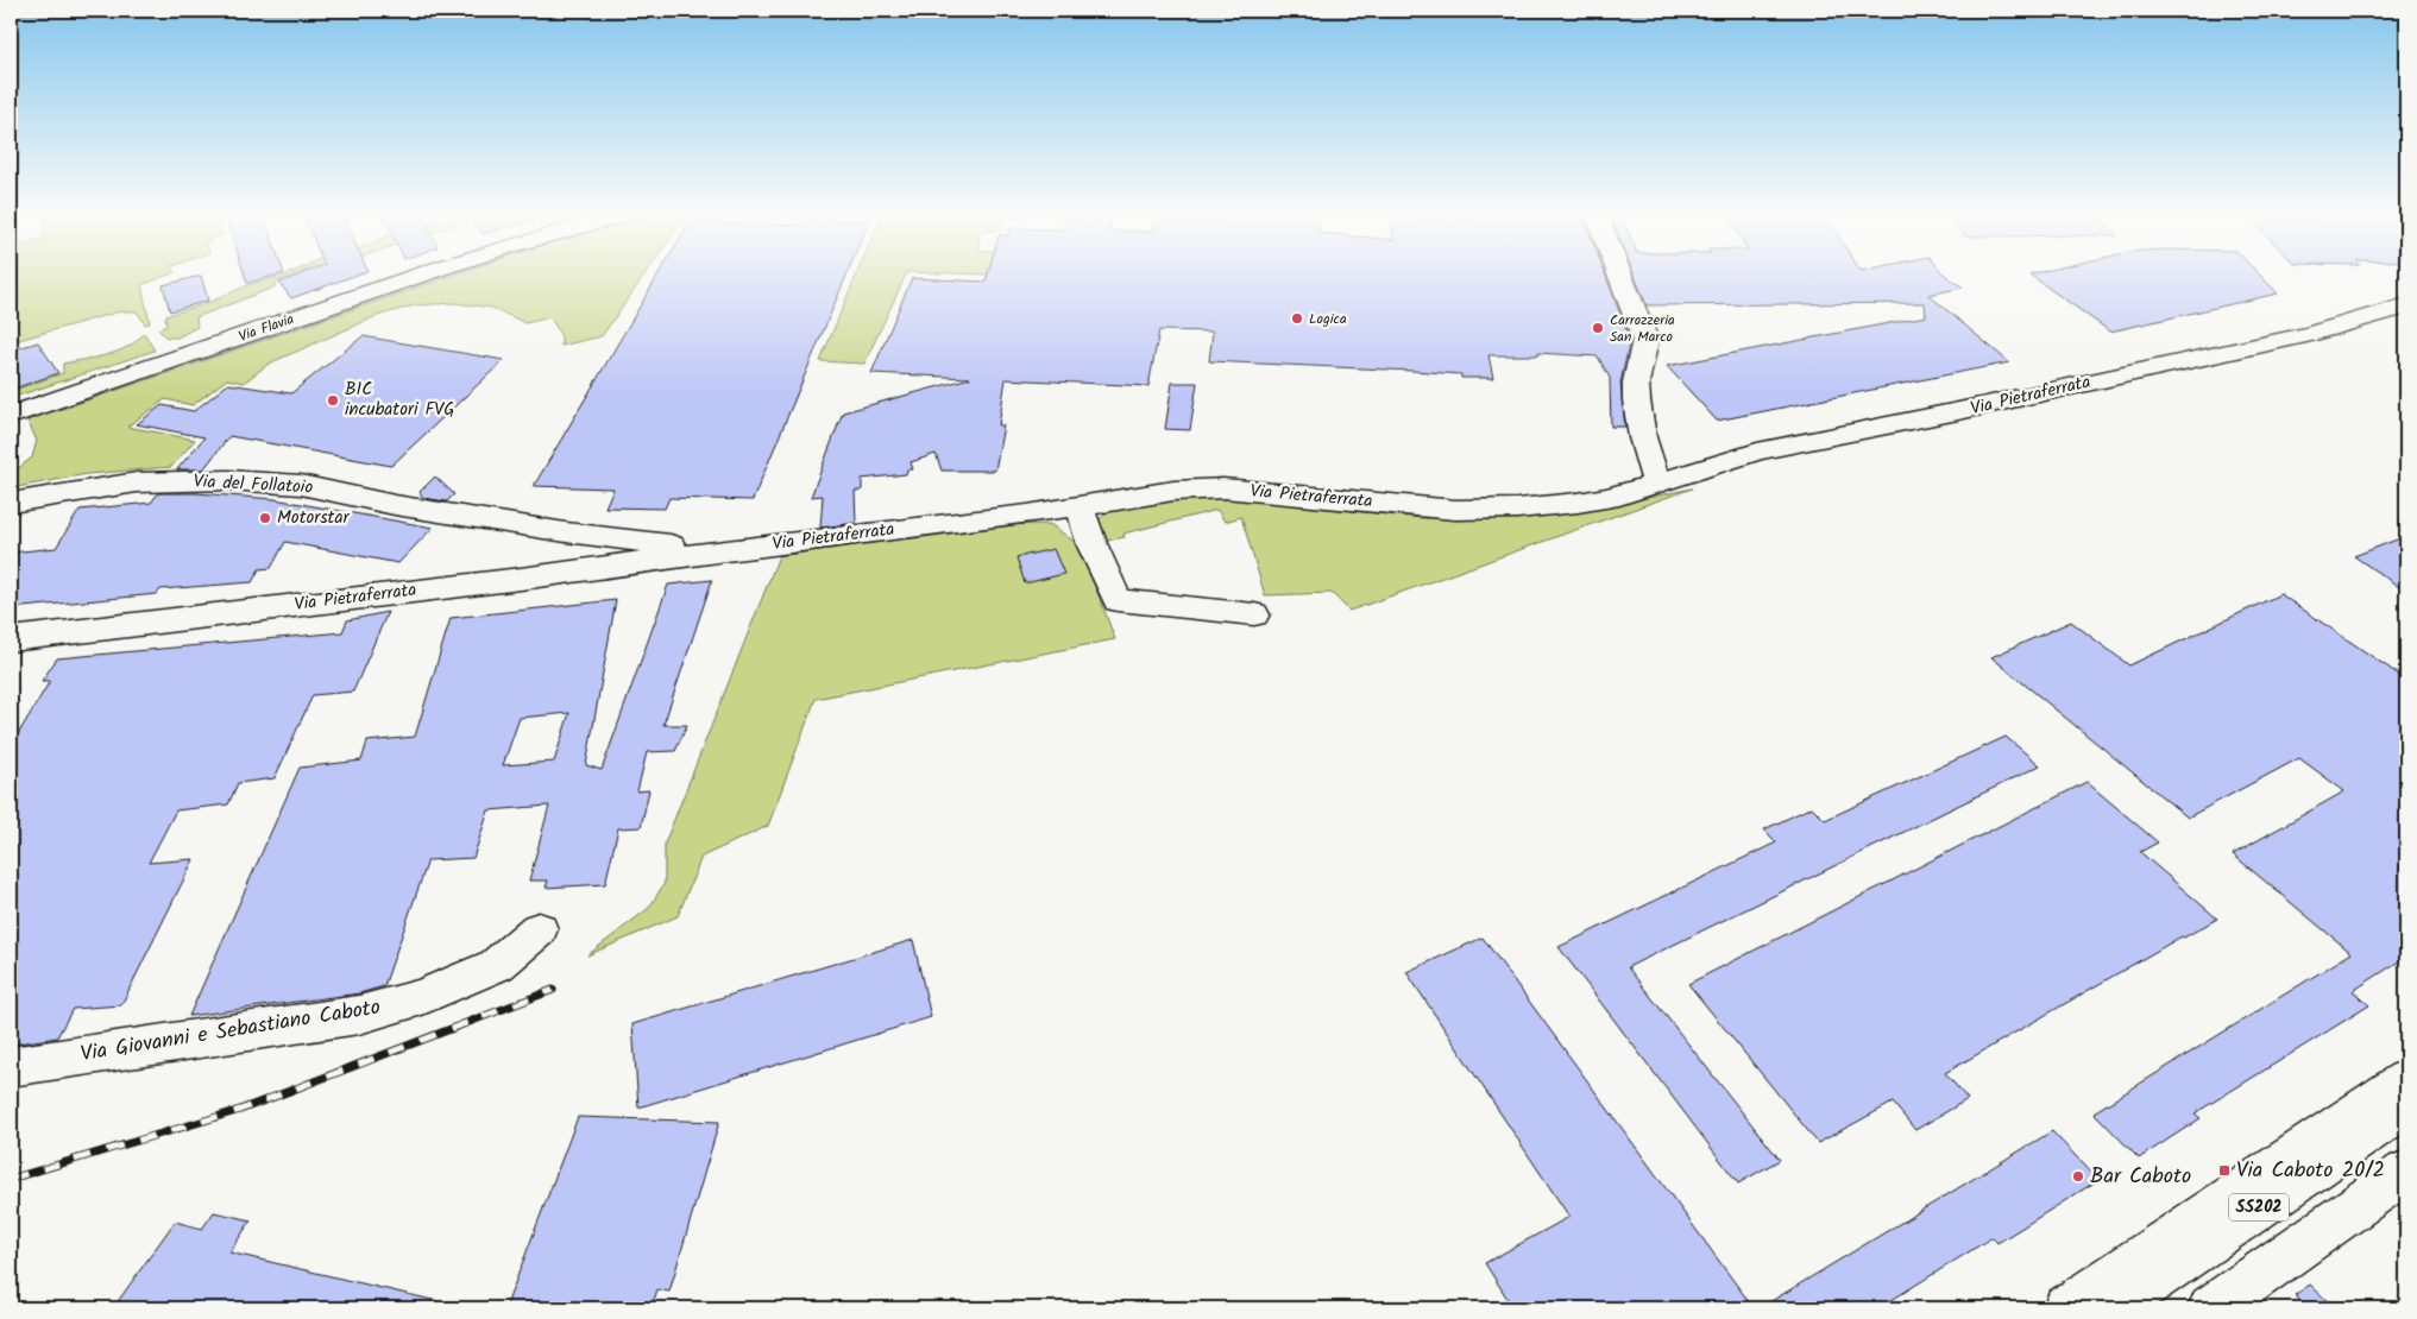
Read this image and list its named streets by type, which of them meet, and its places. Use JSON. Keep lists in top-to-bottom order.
{
  "streets": {
    "main road": [
      "Via Flavia",
      "Via Pietraferrata",
      "Via del Follatoio",
      "Via Giovanni e Sebastiano Caboto",
      "SS202"
    ]
  },
  "crossings": [
    ["Via Pietraferrata", "Via del Follatoio"]
  ],
  "places": {
    "other": [
      "Logica",
      "Carrozzeria San Marco",
      "BIC incubatori FVG",
      "Motorstar",
      "Bar Caboto"
    ],
    "transit": ["Via Caboto 20/2"]
  }
}
